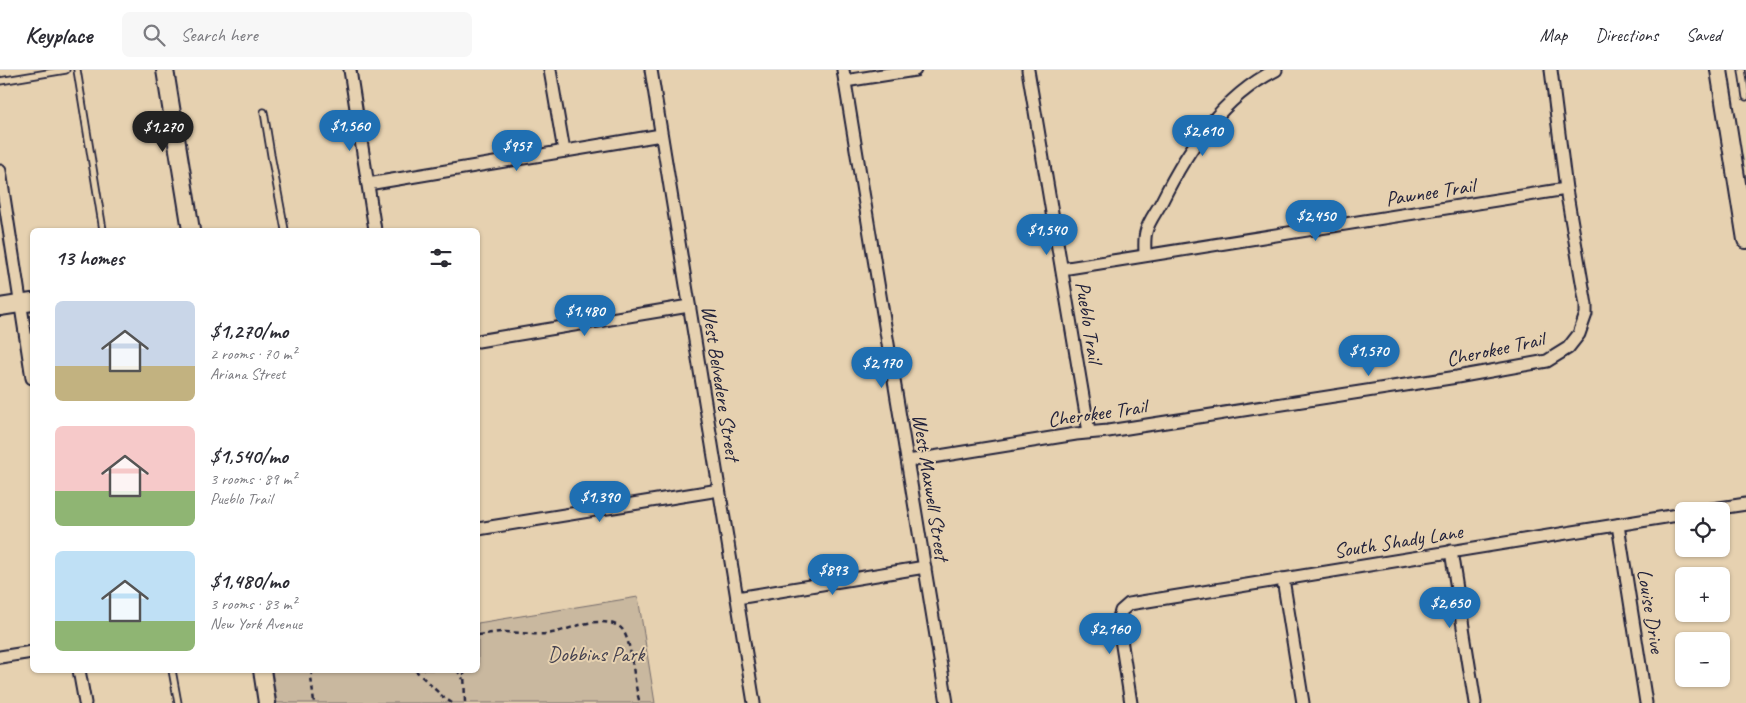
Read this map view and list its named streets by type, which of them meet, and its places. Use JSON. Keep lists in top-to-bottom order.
{
  "streets": {
    "street": [
      "Pawnee Trail",
      "Pueblo Trail",
      "Cherokee Trail",
      "West Belvedere Street",
      "West Maxwell Street",
      "South Shady Lane",
      "Louise Drive"
    ]
  },
  "crossings": [
    ["Pawnee Trail", "Pueblo Trail"],
    ["Pawnee Trail", "Cherokee Trail"],
    ["Pueblo Trail", "Cherokee Trail"],
    ["Cherokee Trail", "West Maxwell Street"],
    ["South Shady Lane", "Louise Drive"]
  ],
  "parks": ["Dobbins Park"],
  "page": {
    "header": "Keyplace",
    "search": "Search here",
    "nav": ["Map", "Directions", "Saved"],
    "price": [
      "$1,560",
      "$1,270",
      "$2,610",
      "$957",
      "$2,450",
      "$1,540",
      "$1,480",
      "$1,570",
      "$2,170",
      "$1,390",
      "$893",
      "$2,650",
      "$2,160"
    ],
    "heading": "13 homes",
    "list": [
      {
        "name": "$1,270/mo",
        "note": "2 rooms · 70 m² · Ariana Street"
      },
      {
        "name": "$1,540/mo",
        "note": "3 rooms · 89 m² · Pueblo Trail"
      },
      {
        "name": "$1,480/mo",
        "note": "3 rooms · 83 m² · New York Avenue"
      }
    ],
    "map_buttons": ["+", "−"]
  }
}
